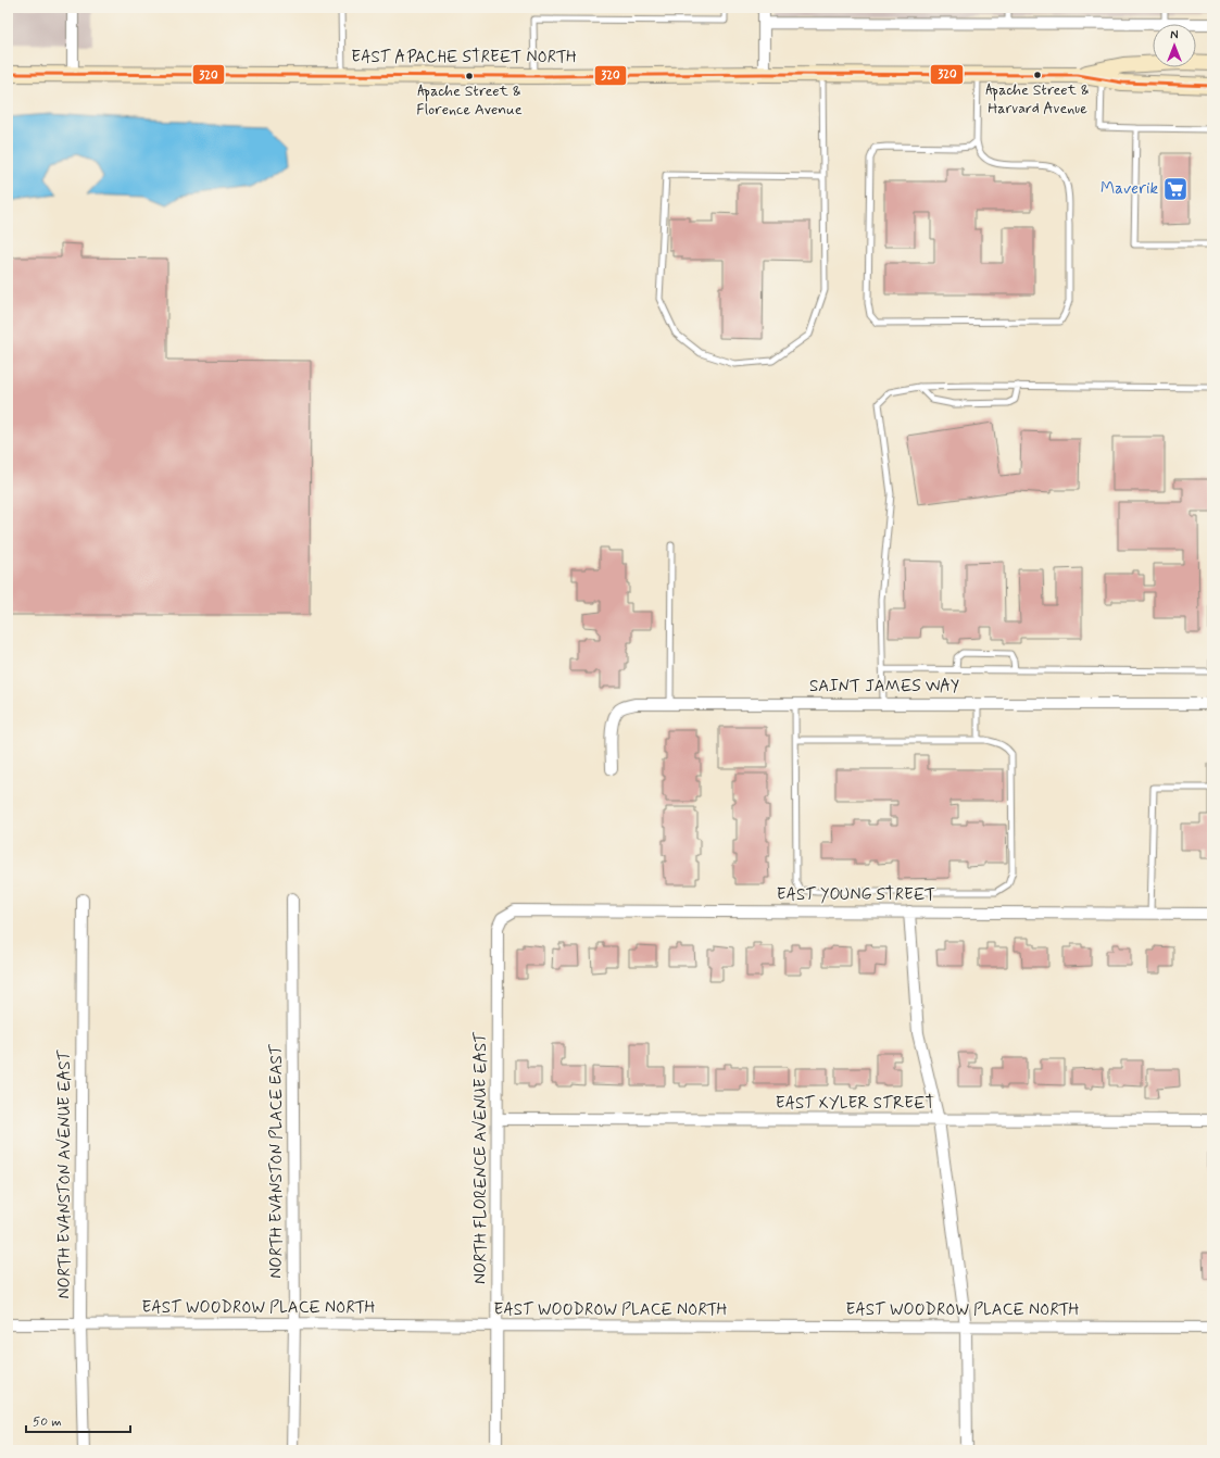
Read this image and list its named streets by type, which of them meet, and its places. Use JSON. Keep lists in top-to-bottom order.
{
  "streets": {
    "main road": ["EAST APACHE STREET NORTH"],
    "street": [
      "SAINT JAMES WAY",
      "EAST YOUNG STREET",
      "EAST XYLER STREET",
      "NORTH FLORENCE AVENUE EAST",
      "NORTH EVANSTON PLACE EAST",
      "NORTH EVANSTON AVENUE EAST",
      "EAST WOODROW PLACE NORTH"
    ]
  },
  "crossings": [
    ["EAST YOUNG STREET", "NORTH FLORENCE AVENUE EAST"],
    ["EAST XYLER STREET", "NORTH FLORENCE AVENUE EAST"],
    ["NORTH FLORENCE AVENUE EAST", "EAST WOODROW PLACE NORTH"],
    ["NORTH EVANSTON PLACE EAST", "EAST WOODROW PLACE NORTH"],
    ["NORTH EVANSTON AVENUE EAST", "EAST WOODROW PLACE NORTH"]
  ],
  "places": {
    "other": ["Apache Street & Harvard Avenue", "Apache Street & Florence Avenue"],
    "supermarket": ["Maverik"]
  },
  "lines": ["transit line 320"],
  "scale_bar": "50 m",
  "north": "top"
}
